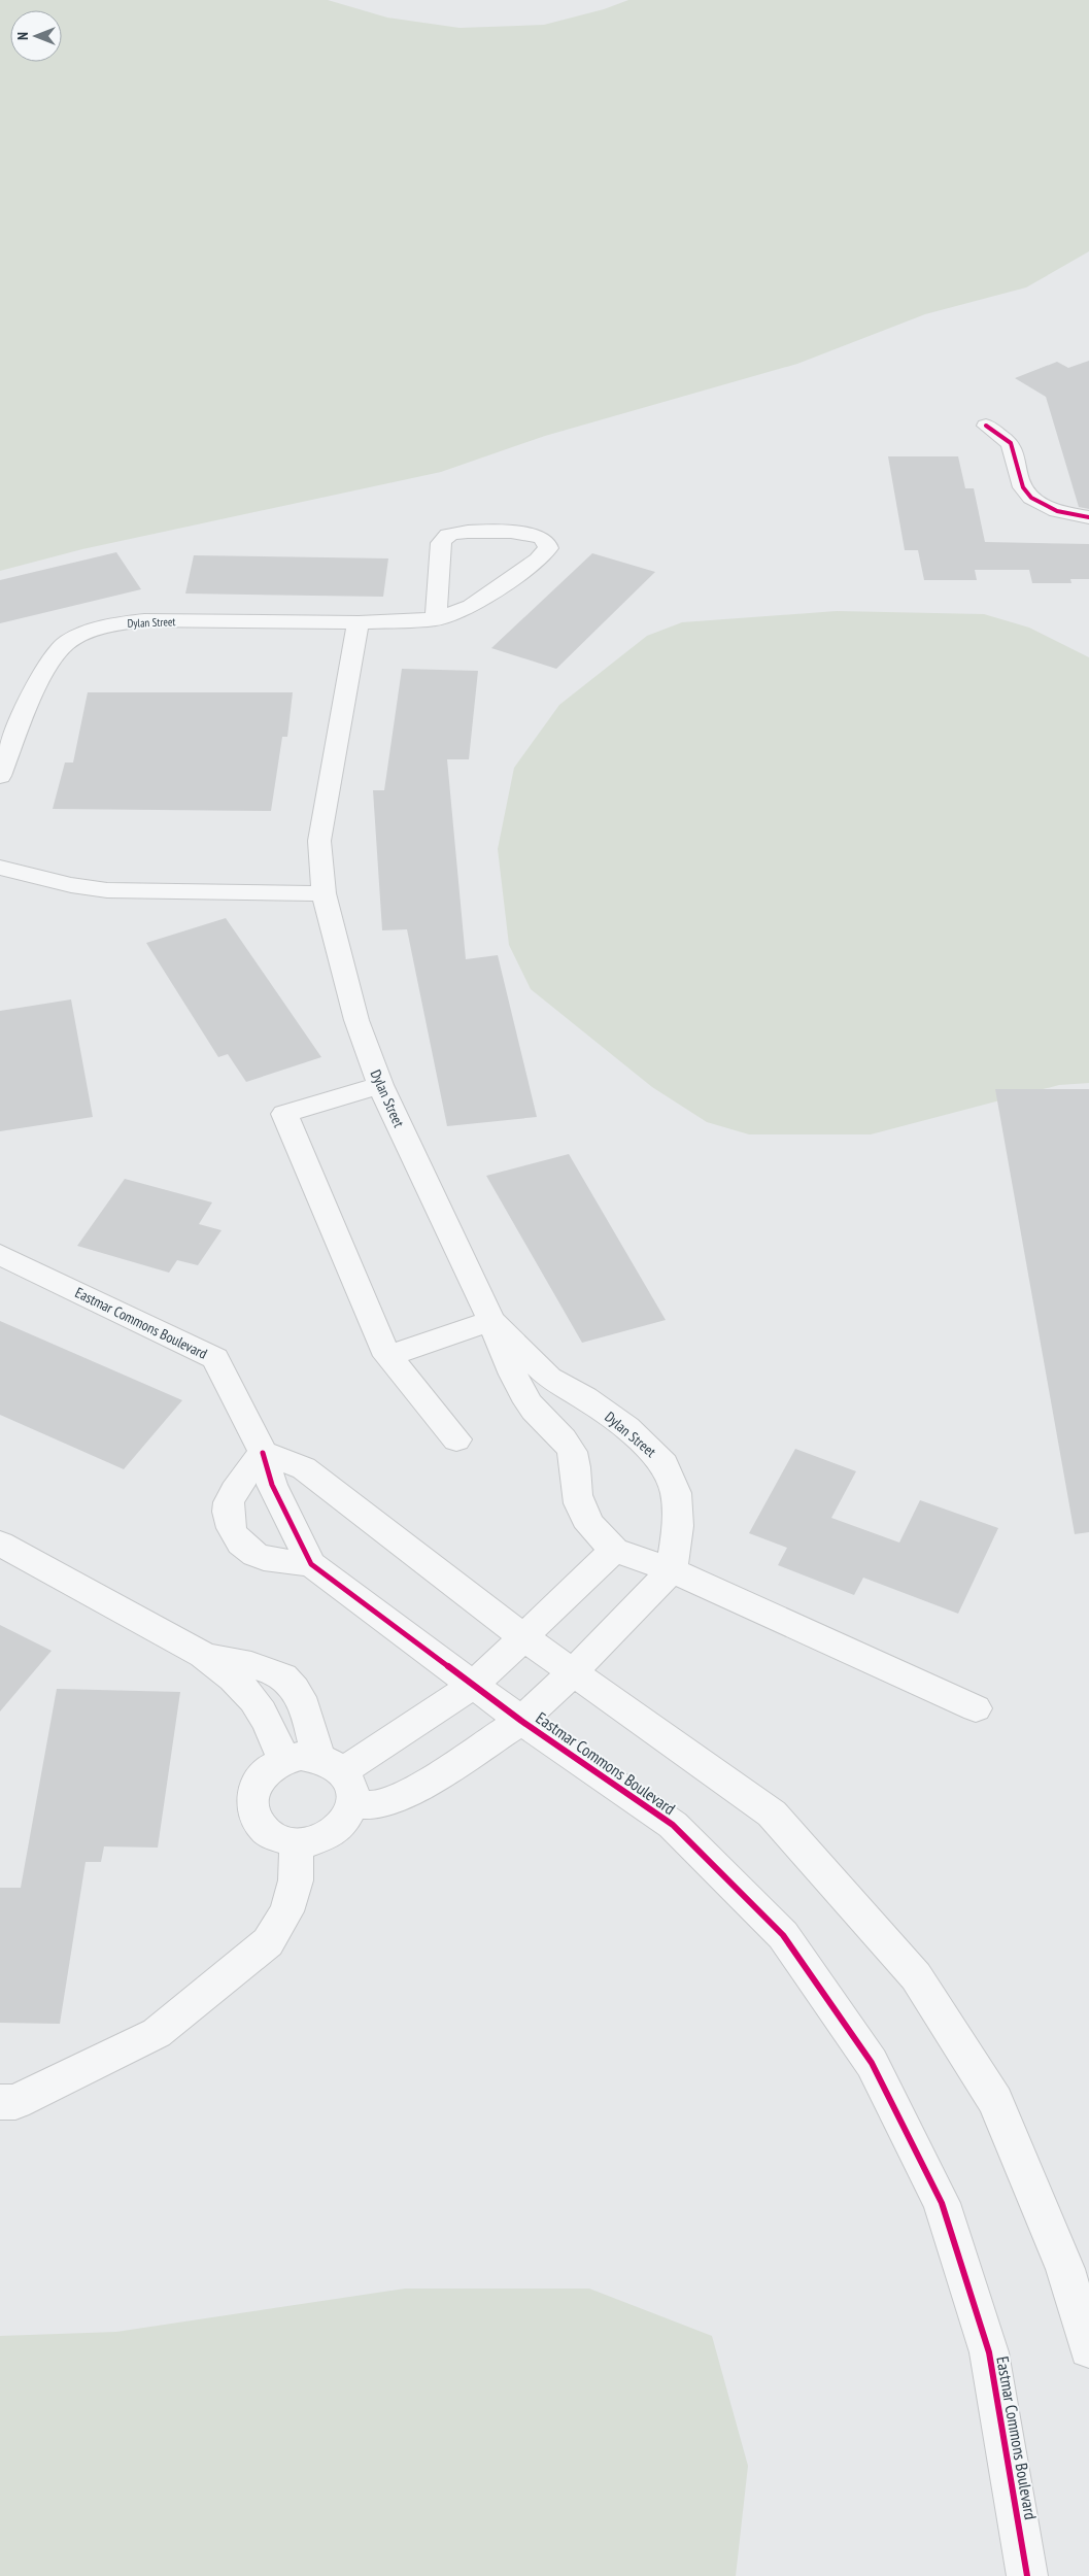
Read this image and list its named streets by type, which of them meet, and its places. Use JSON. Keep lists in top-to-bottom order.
{
  "streets": {
    "street": ["Dylan Street", "Eastmar Commons Boulevard"]
  },
  "north": "left"
}
